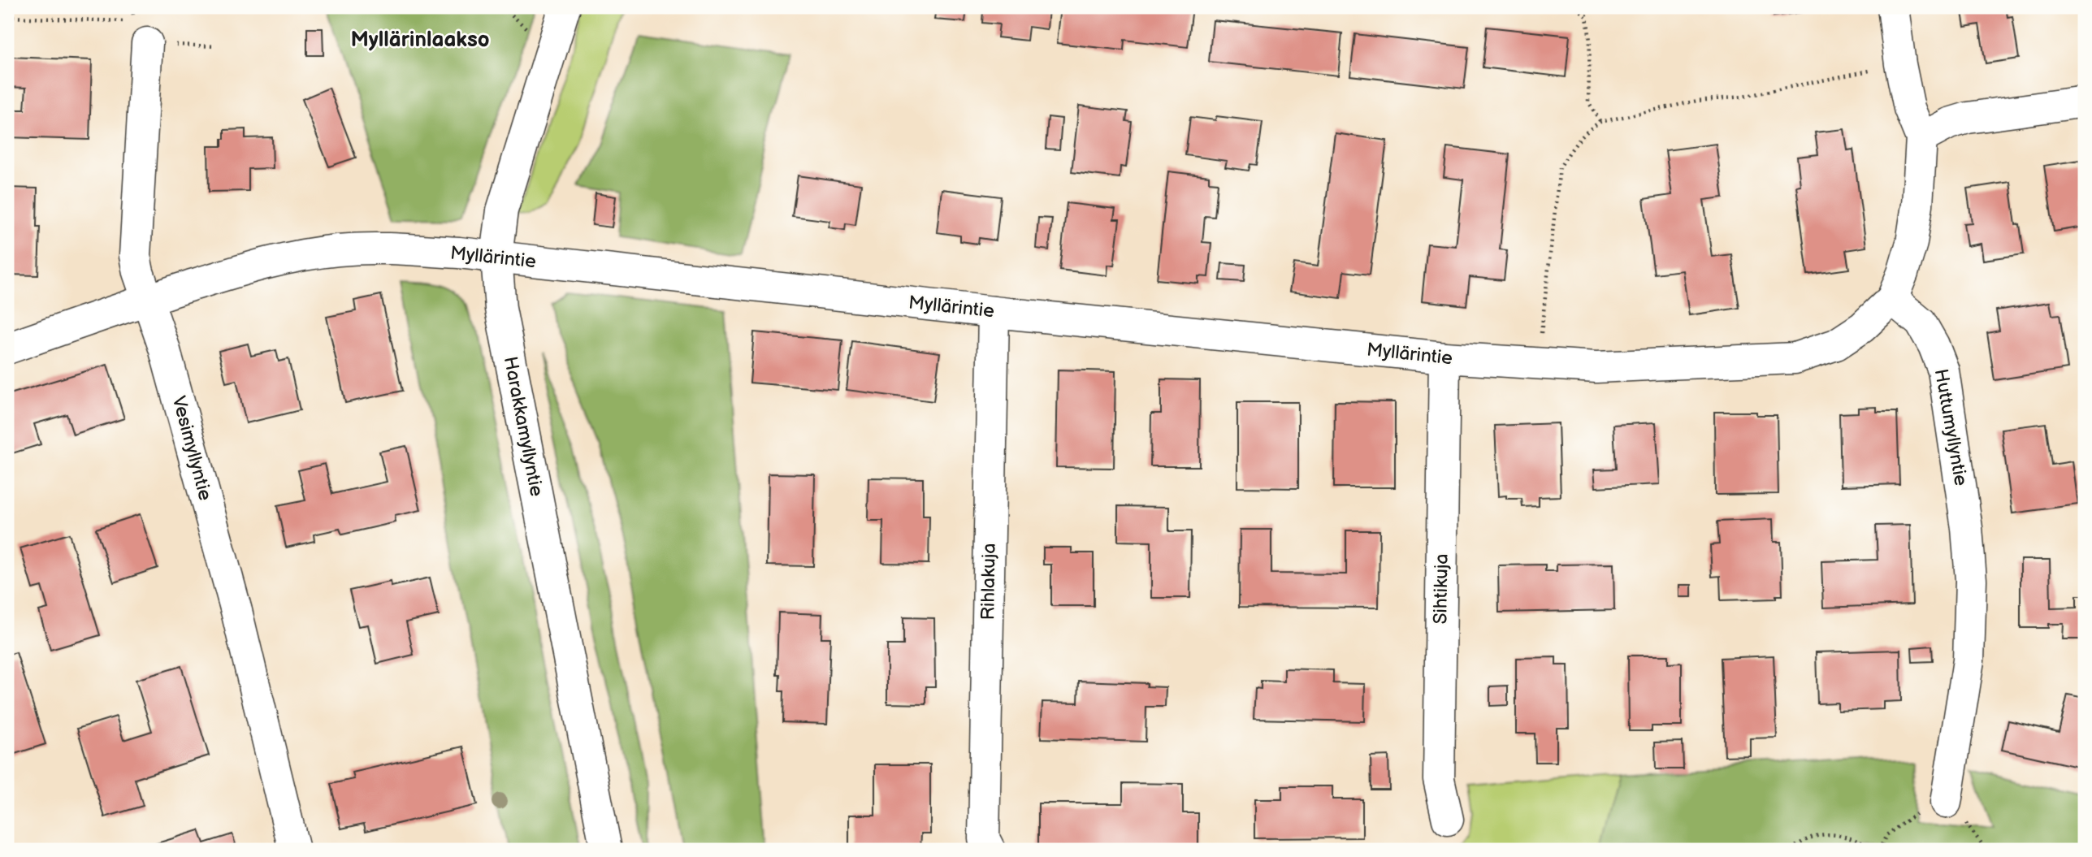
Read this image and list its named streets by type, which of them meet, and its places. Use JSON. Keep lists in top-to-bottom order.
{
  "streets": {
    "street": [
      "Myllärintie",
      "Harakkamyllyntie",
      "Huttumyllyntie",
      "Vesimyllyntie",
      "Rihlakuja",
      "Sihtikuja"
    ]
  },
  "crossings": [
    ["Myllärintie", "Harakkamyllyntie"],
    ["Myllärintie", "Huttumyllyntie"],
    ["Myllärintie", "Vesimyllyntie"],
    ["Myllärintie", "Rihlakuja"],
    ["Myllärintie", "Sihtikuja"]
  ],
  "districts": ["Myllärinlaakso"]
}
